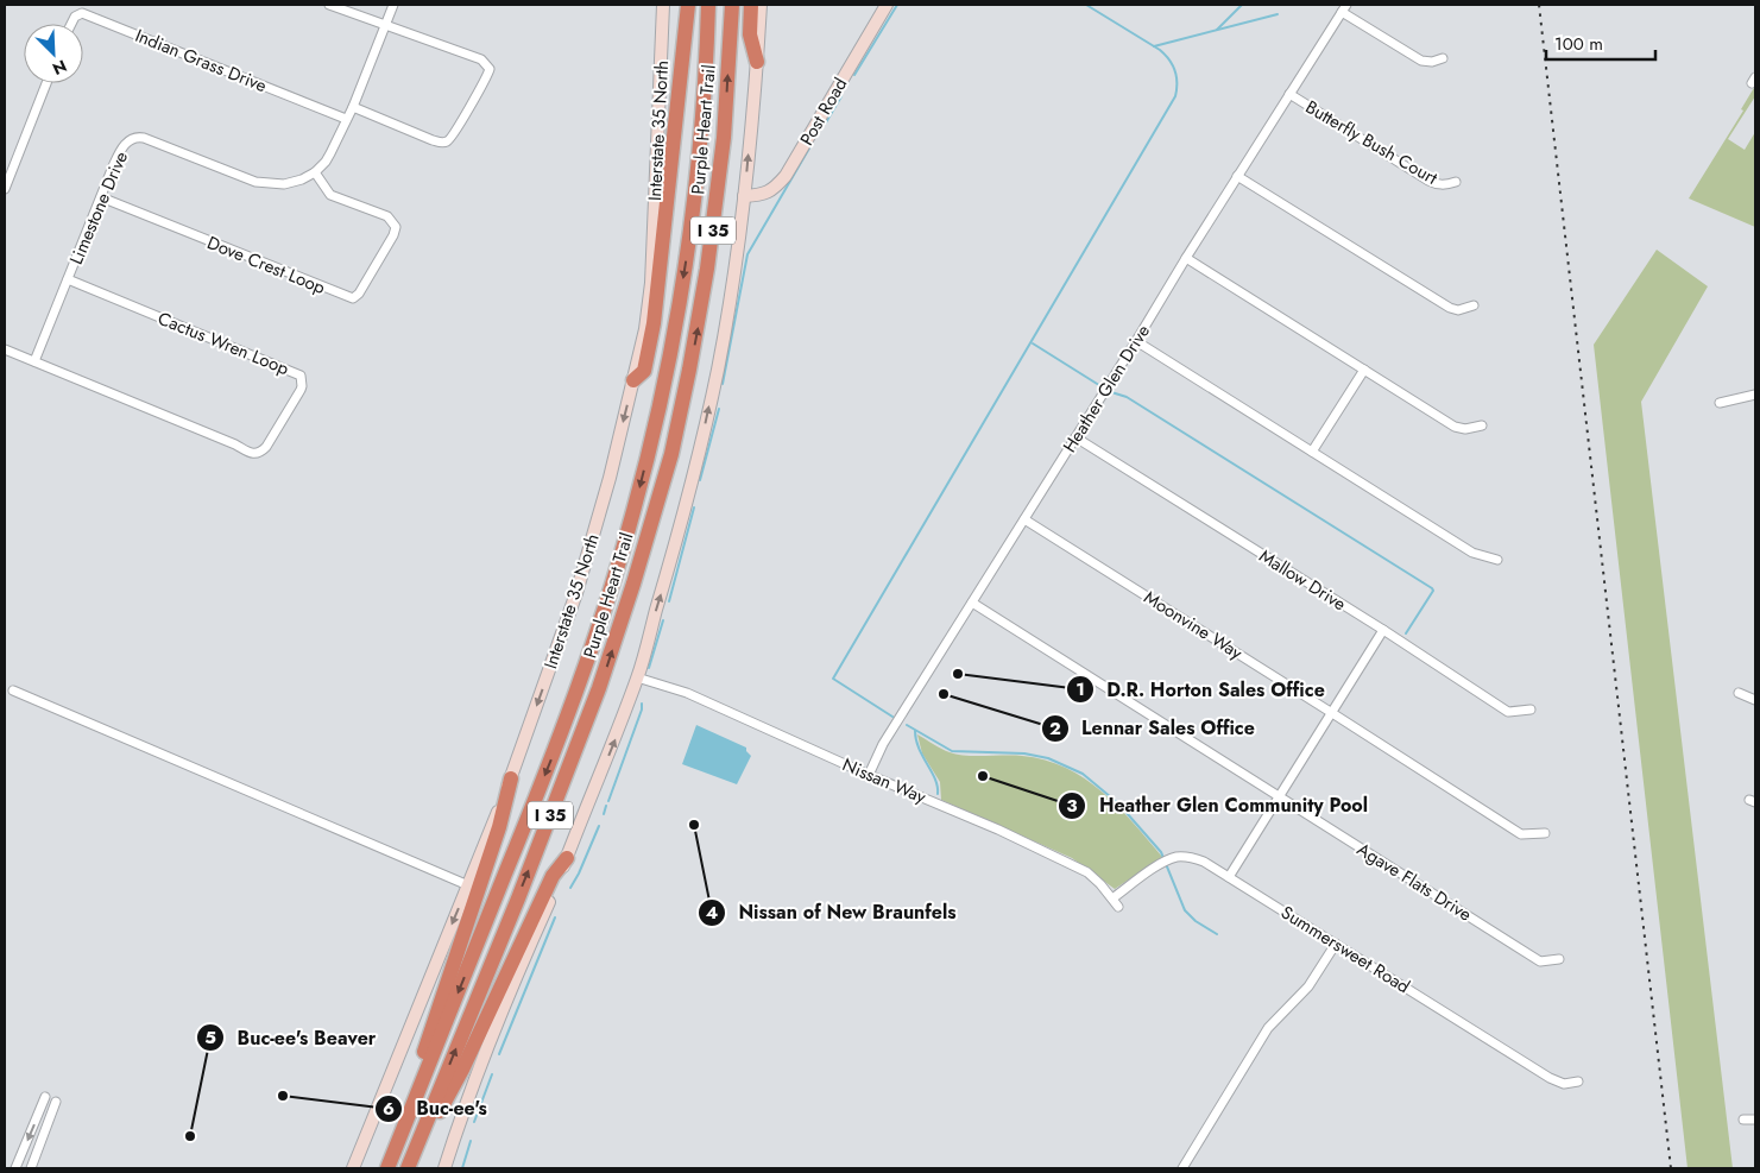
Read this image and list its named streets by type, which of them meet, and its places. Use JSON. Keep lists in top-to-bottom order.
{
  "streets": {
    "highway": ["Purple Heart Trail", "I 35"],
    "main road": ["Post Road", "Interstate 35 North"],
    "street": [
      "Indian Grass Drive",
      "Butterfly Bush Court",
      "Limestone Drive",
      "Dove Crest Loop",
      "Cactus Wren Loop",
      "Heather Glen Drive",
      "Mallow Drive",
      "Moonvine Way",
      "Nissan Way",
      "Agave Flats Drive",
      "Summersweet Road"
    ]
  },
  "crossings": [
    ["Butterfly Bush Court", "Heather Glen Drive"],
    ["Limestone Drive", "Dove Crest Loop"],
    ["Limestone Drive", "Cactus Wren Loop"],
    ["Heather Glen Drive", "Mallow Drive"],
    ["Heather Glen Drive", "Moonvine Way"],
    ["Heather Glen Drive", "Nissan Way"],
    ["Heather Glen Drive", "Agave Flats Drive"],
    ["Nissan Way", "Summersweet Road"]
  ],
  "places": [
    "D.R. Horton Sales Office",
    "Lennar Sales Office",
    "Heather Glen Community Pool",
    "Nissan of New Braunfels",
    "Buc-ee's",
    "Buc-ee's Beaver"
  ],
  "scale_bar": "100 m",
  "north": "bottom right"
}
